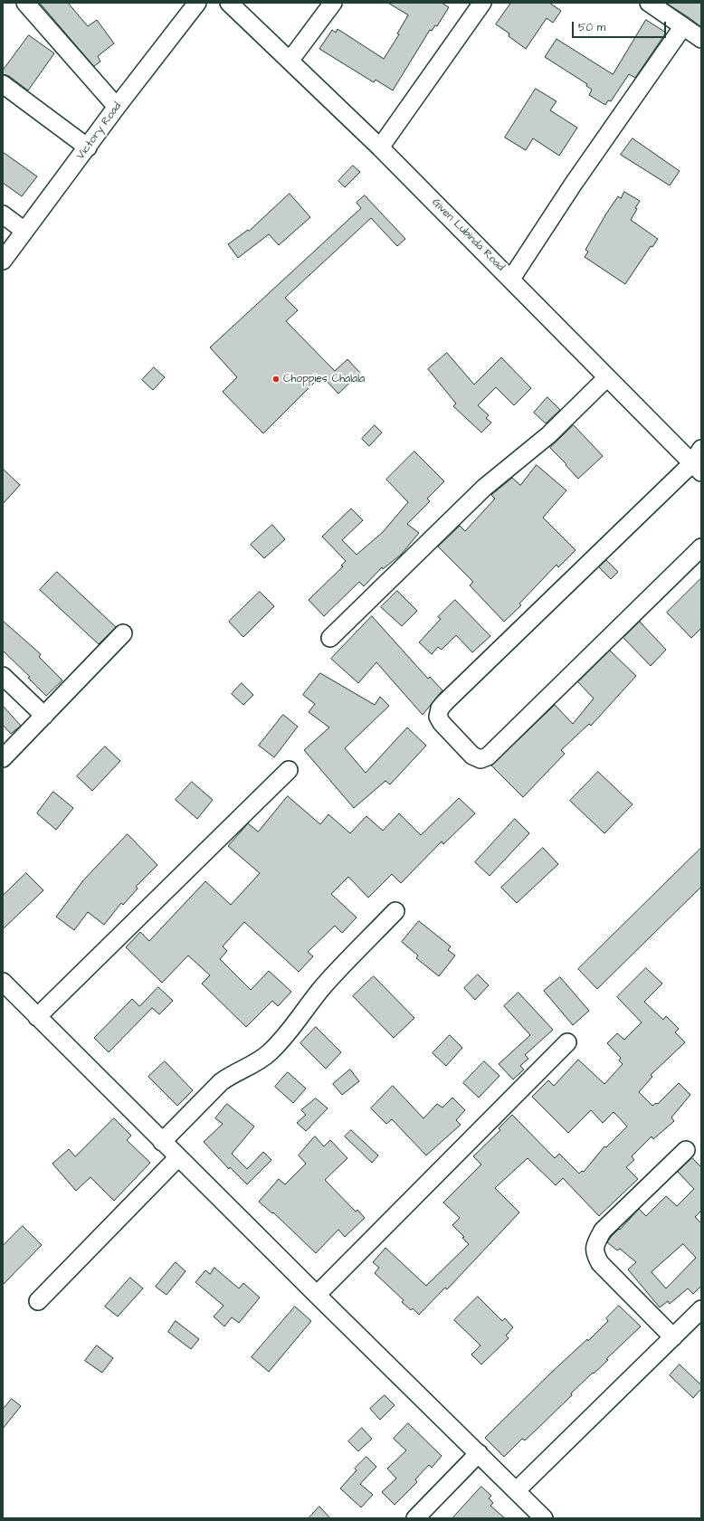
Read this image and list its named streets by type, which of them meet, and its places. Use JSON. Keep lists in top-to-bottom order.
{
  "streets": {
    "street": ["Victory Road", "Given Lubinda Road"]
  },
  "places": ["Choppies Chalala"],
  "scale_bar": "50 m"
}
